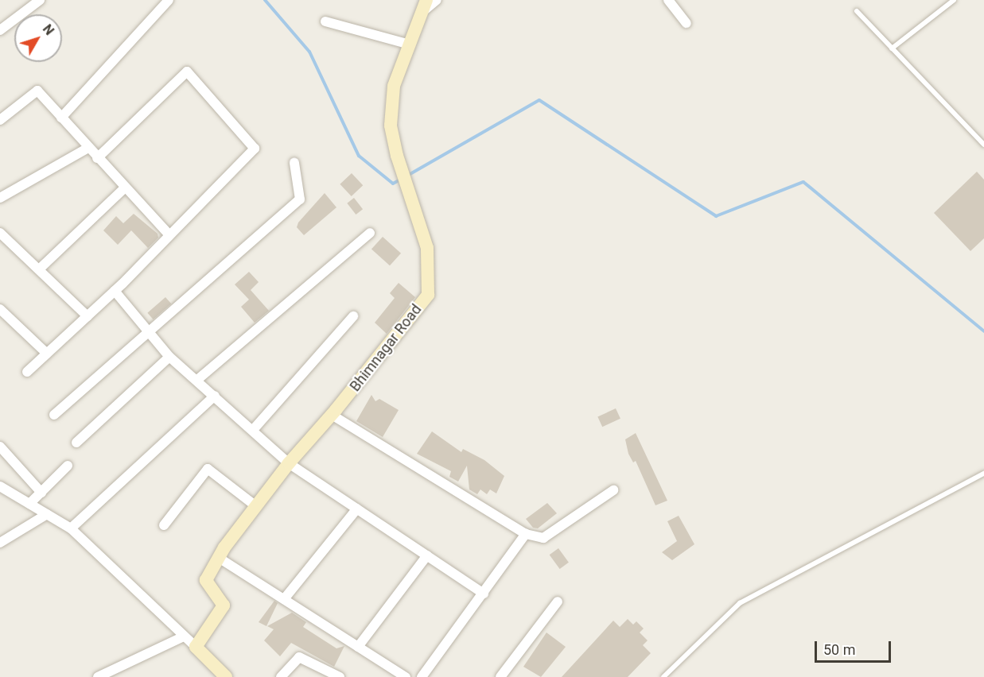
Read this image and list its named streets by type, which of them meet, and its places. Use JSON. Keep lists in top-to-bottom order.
{
  "streets": {
    "street": ["Bhimnagar Road"]
  },
  "scale_bar": "50 m",
  "north": "top right"
}
